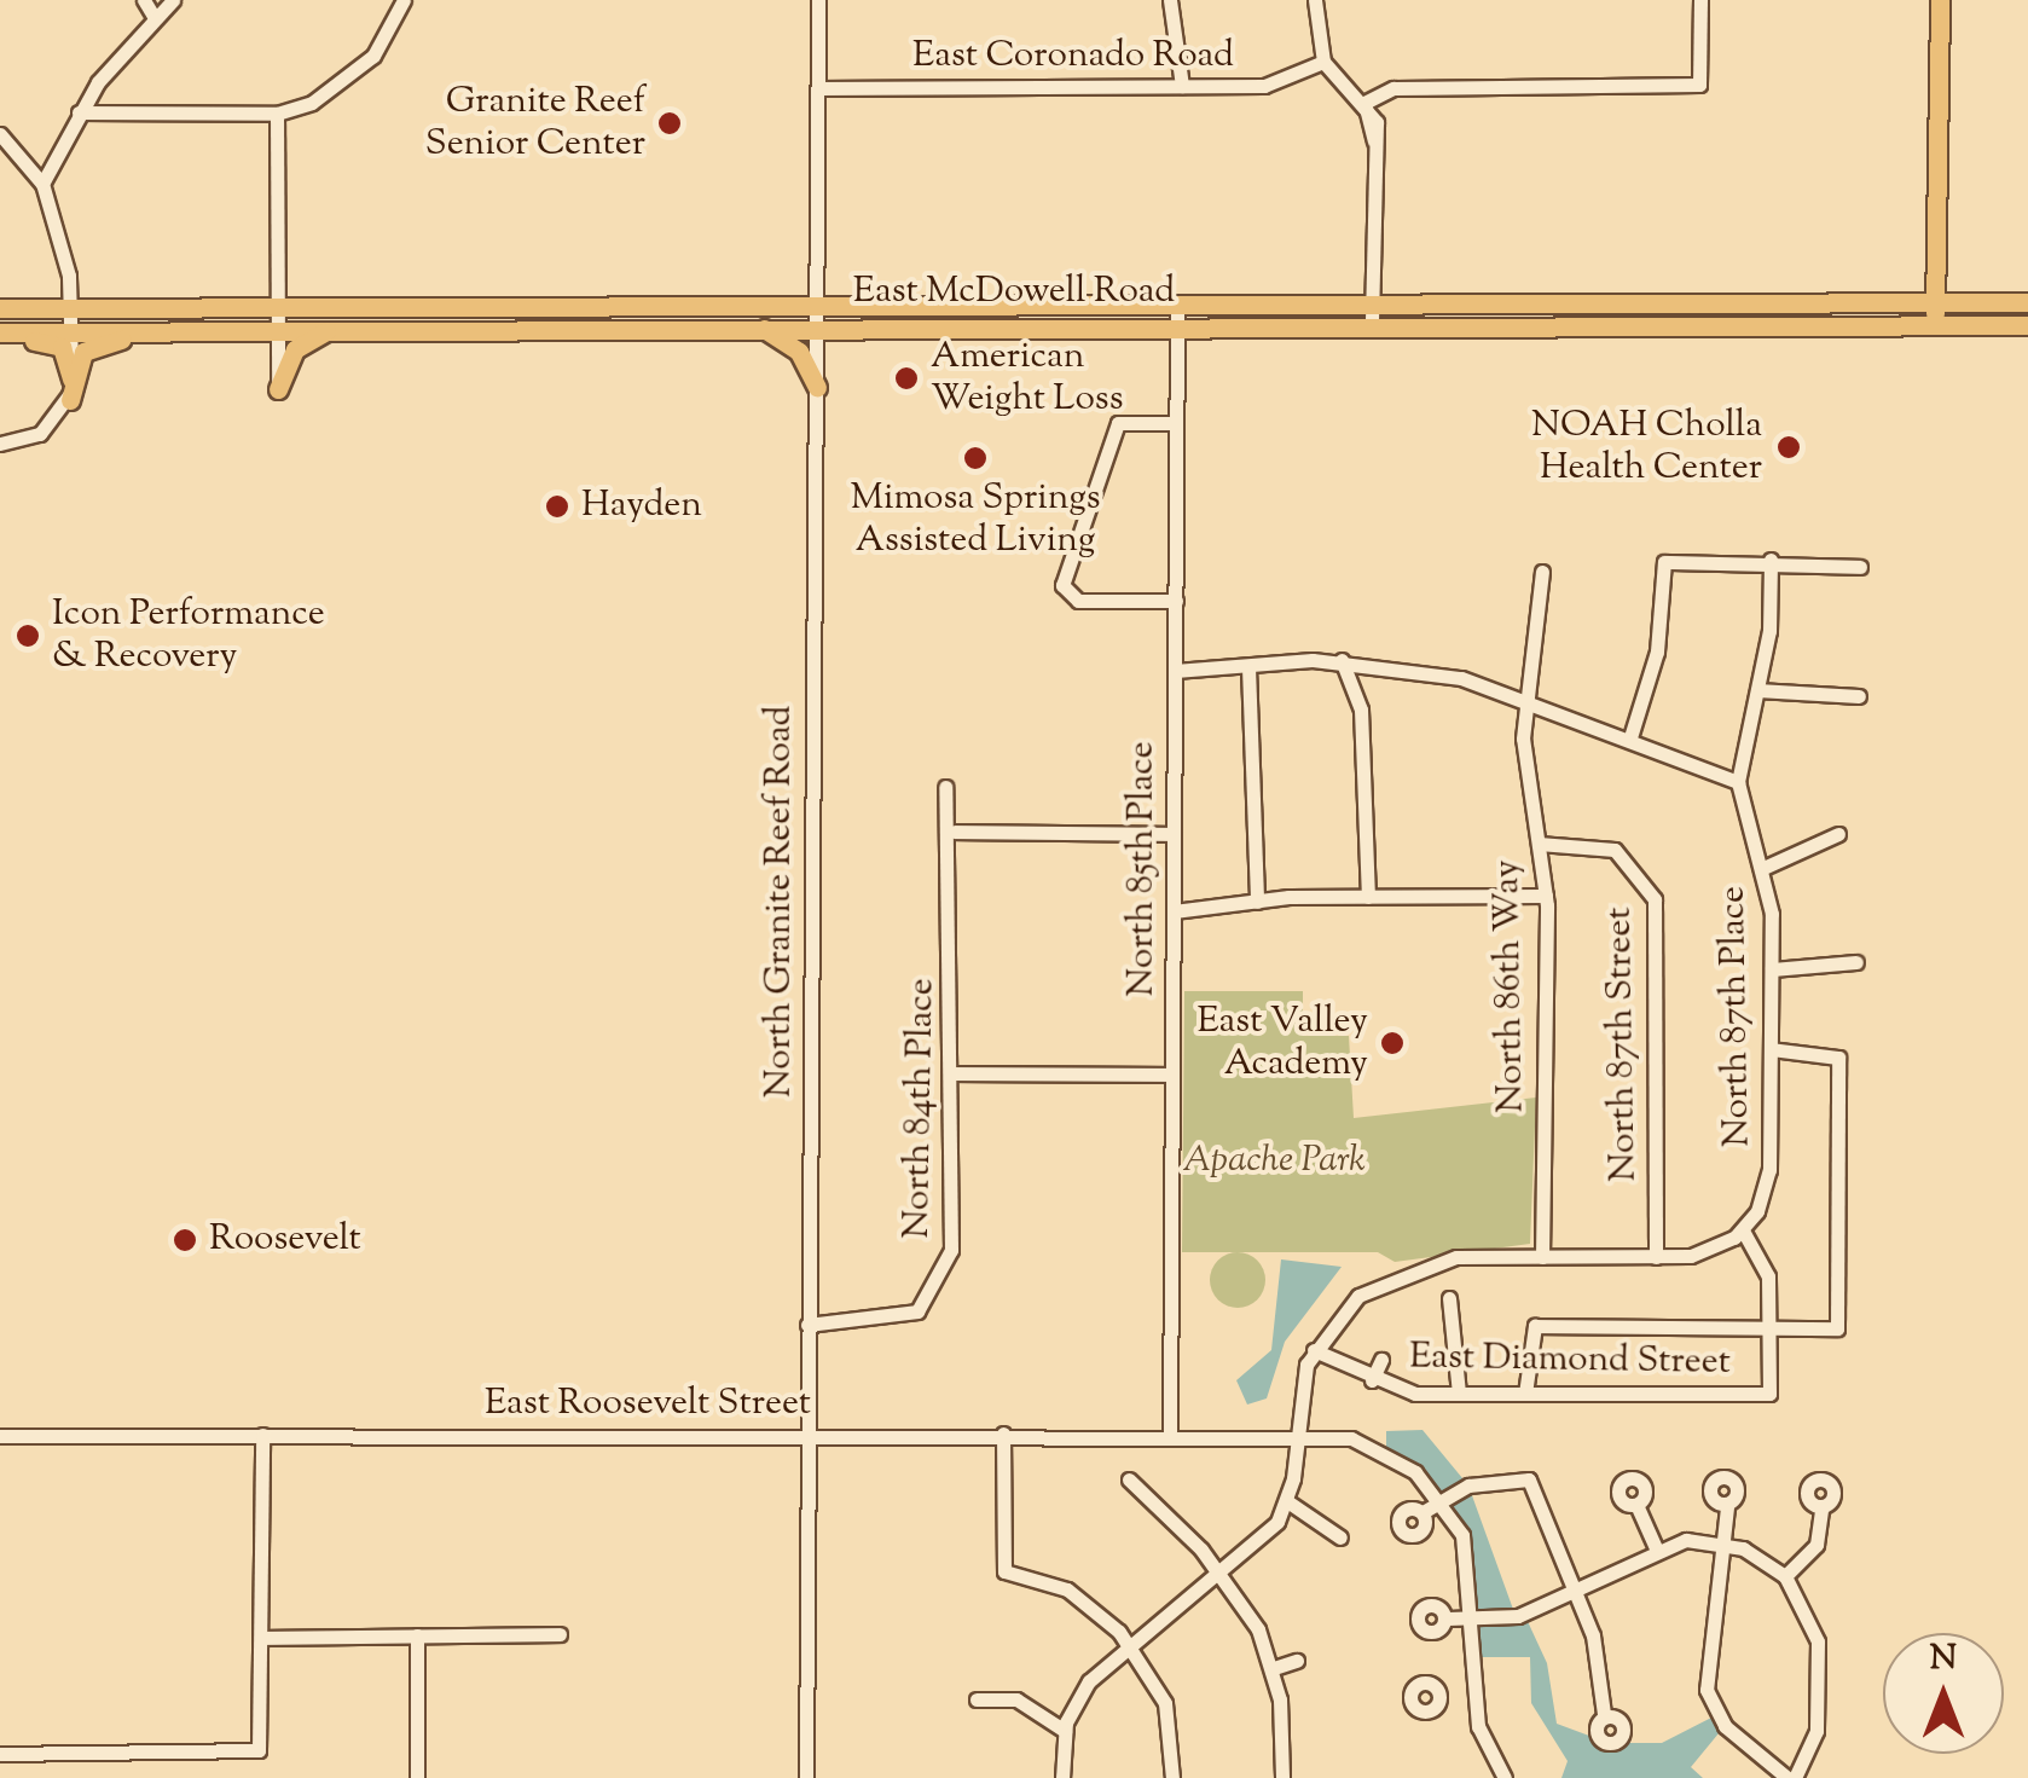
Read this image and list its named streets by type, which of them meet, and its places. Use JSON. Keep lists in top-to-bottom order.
{
  "streets": {
    "main road": ["East McDowell Road"],
    "street": [
      "East Coronado Road",
      "North 85th Place",
      "North Granite Reef Road",
      "North 86th Way",
      "North 87th Place",
      "North 87th Street",
      "North 84th Place",
      "East Diamond Street",
      "East Roosevelt Street"
    ]
  },
  "crossings": [
    ["East Coronado Road", "North Granite Reef Road"],
    ["East McDowell Road", "North 85th Place"],
    ["East McDowell Road", "North Granite Reef Road"],
    ["North 85th Place", "East Roosevelt Street"],
    ["North Granite Reef Road", "North 84th Place"],
    ["North Granite Reef Road", "East Roosevelt Street"],
    ["North 86th Way", "North 87th Street"]
  ],
  "parks": ["Apache Park"],
  "places": [
    "Granite Reef Senior Center",
    "American Weight Loss",
    "NOAH Cholla Health Center",
    "Mimosa Springs Assisted Living",
    "Hayden",
    "Icon Performance & Recovery",
    "East Valley Academy",
    "Roosevelt"
  ],
  "north": "top"
}
